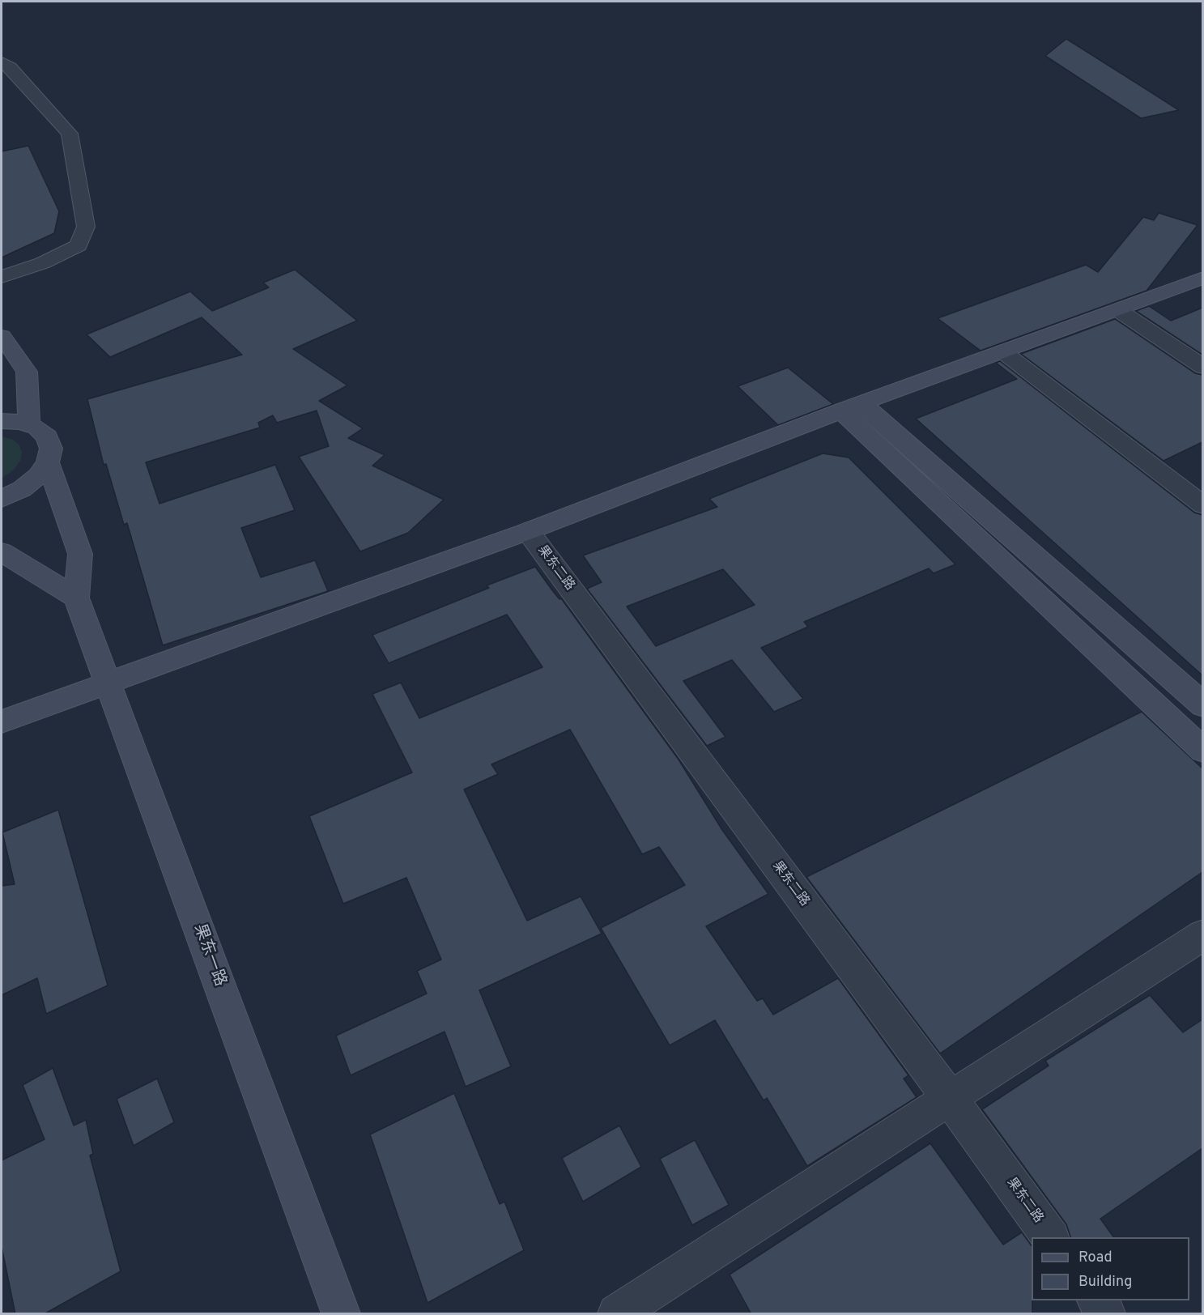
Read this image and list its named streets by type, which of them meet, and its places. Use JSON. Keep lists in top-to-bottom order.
{
  "streets": {
    "street": ["果东二路", "果东一路"]
  },
  "legend": ["Road", "Building"]
}
